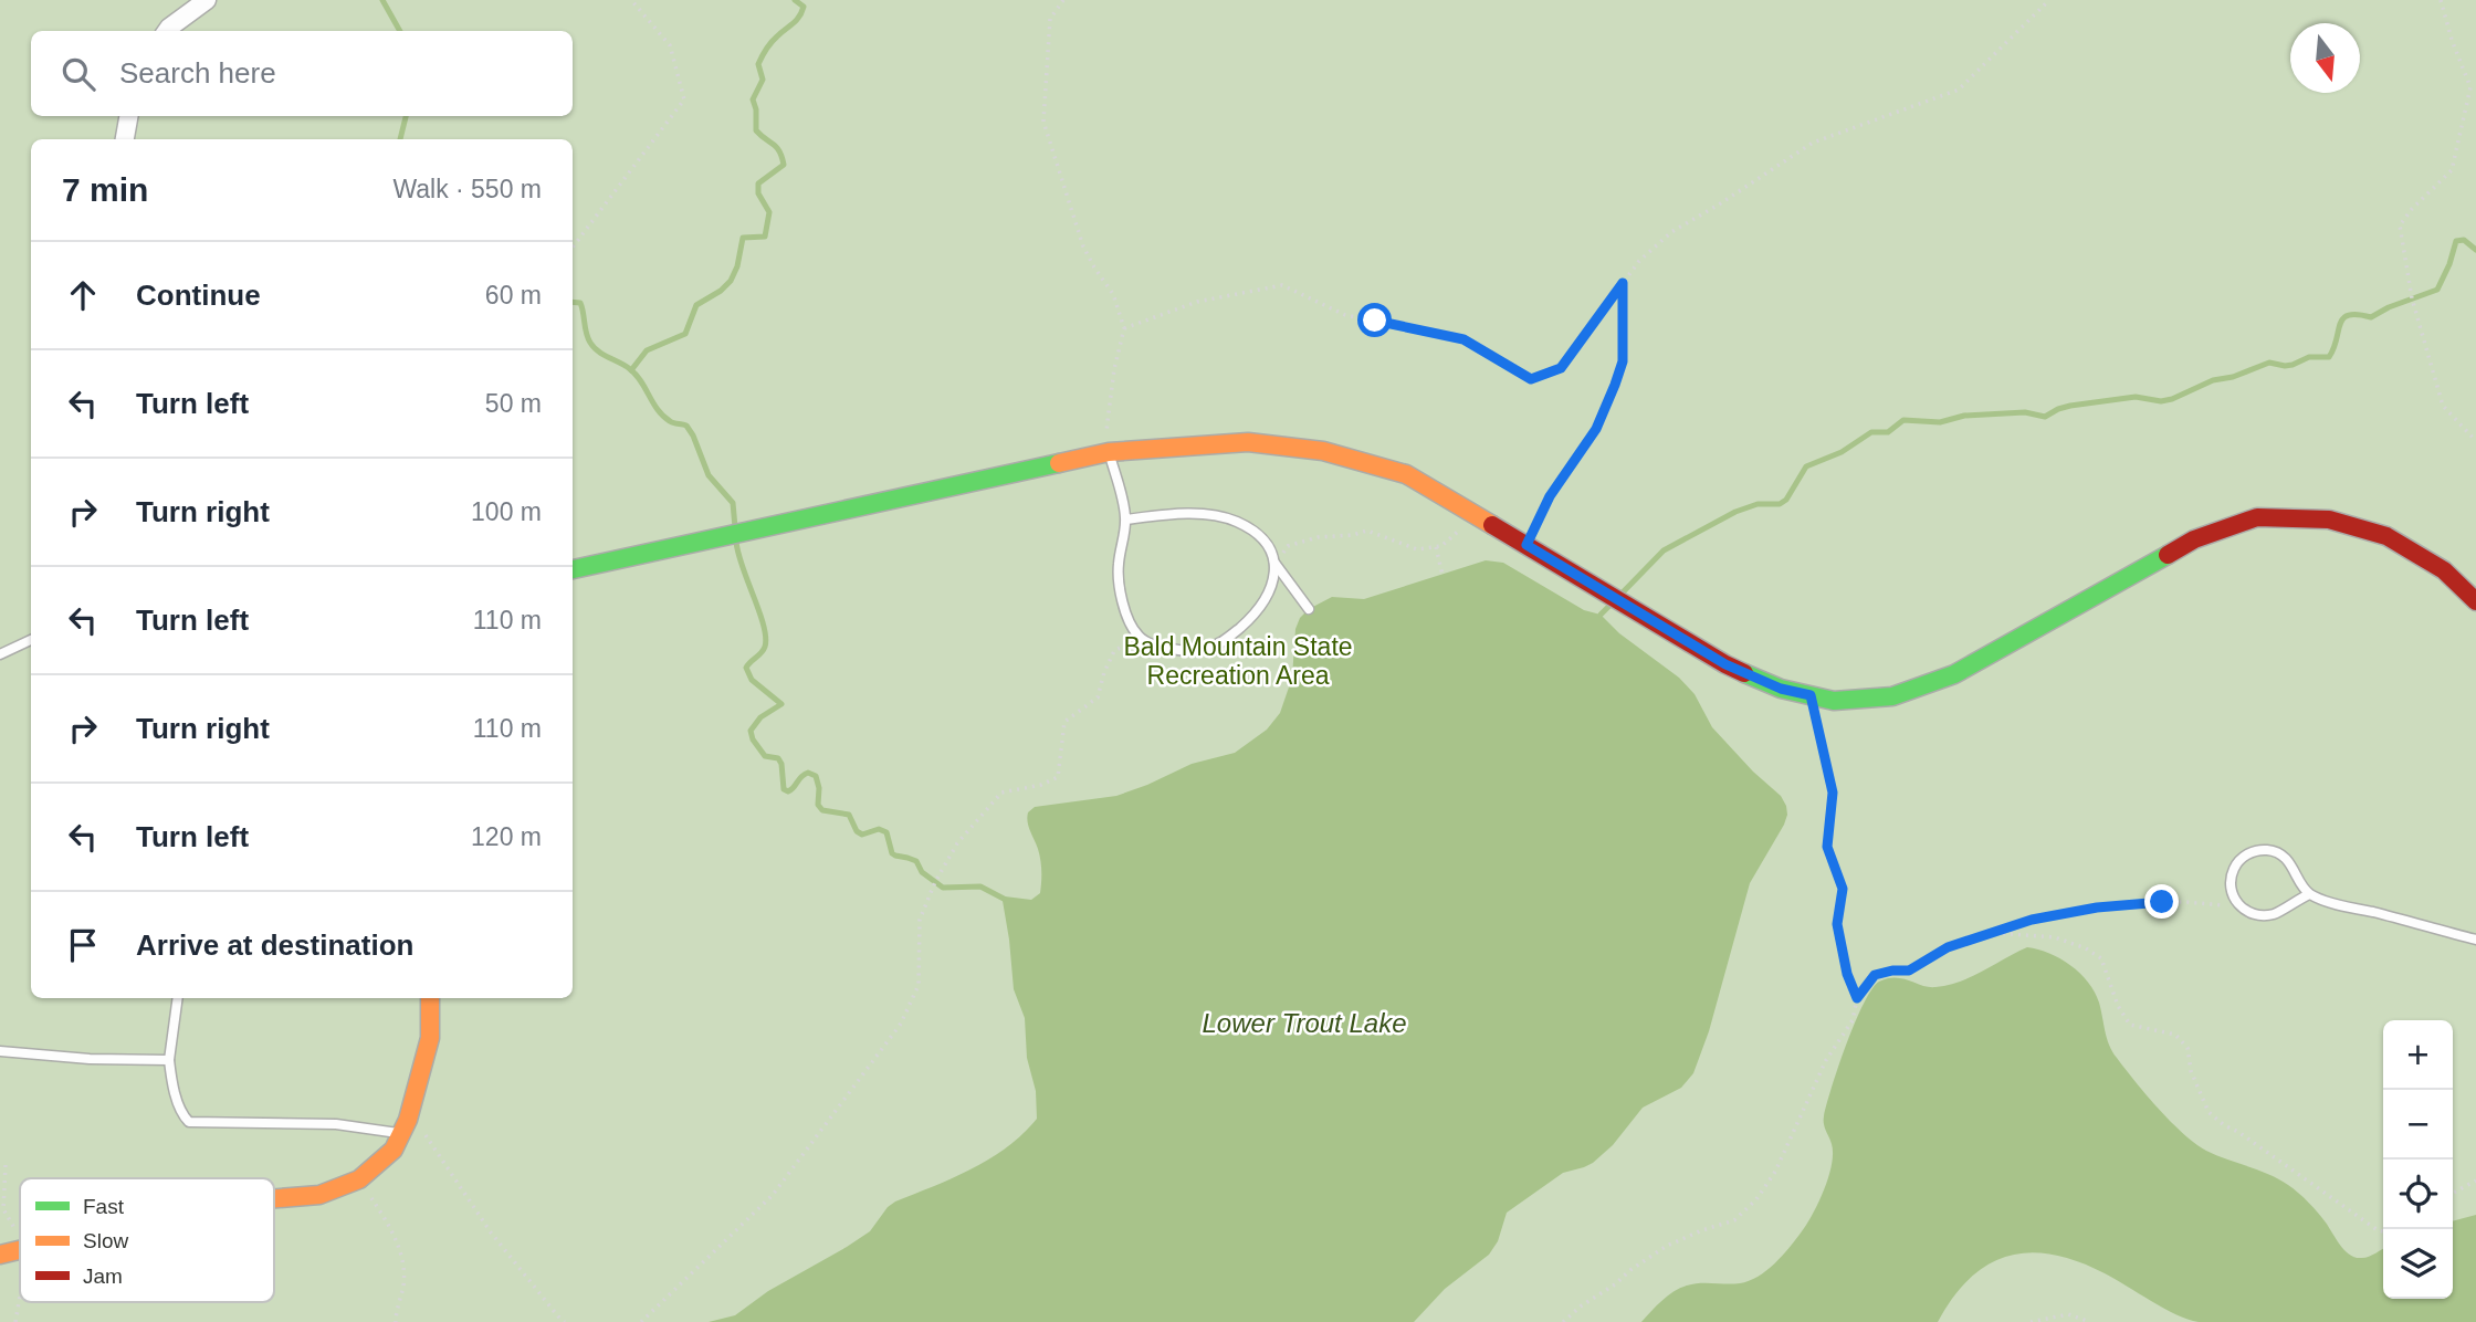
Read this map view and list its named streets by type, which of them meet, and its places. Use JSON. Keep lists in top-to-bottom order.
{
  "water": ["Lower Trout Lake"],
  "parks": ["Bald Mountain State Recreation Area"],
  "legend": ["Fast", "Slow", "Jam"],
  "north": "bottom",
  "page": {
    "search": "Search here",
    "heading": ["7 min", "Walk · 550 m"],
    "list": [
      ["Continue", "60 m"],
      ["Turn left", "50 m"],
      ["Turn right", "100 m"],
      ["Turn left", "110 m"],
      ["Turn right", "110 m"],
      ["Turn left", "120 m"],
      "Arrive at destination"
    ],
    "map_buttons": ["+", "−"]
  }
}
